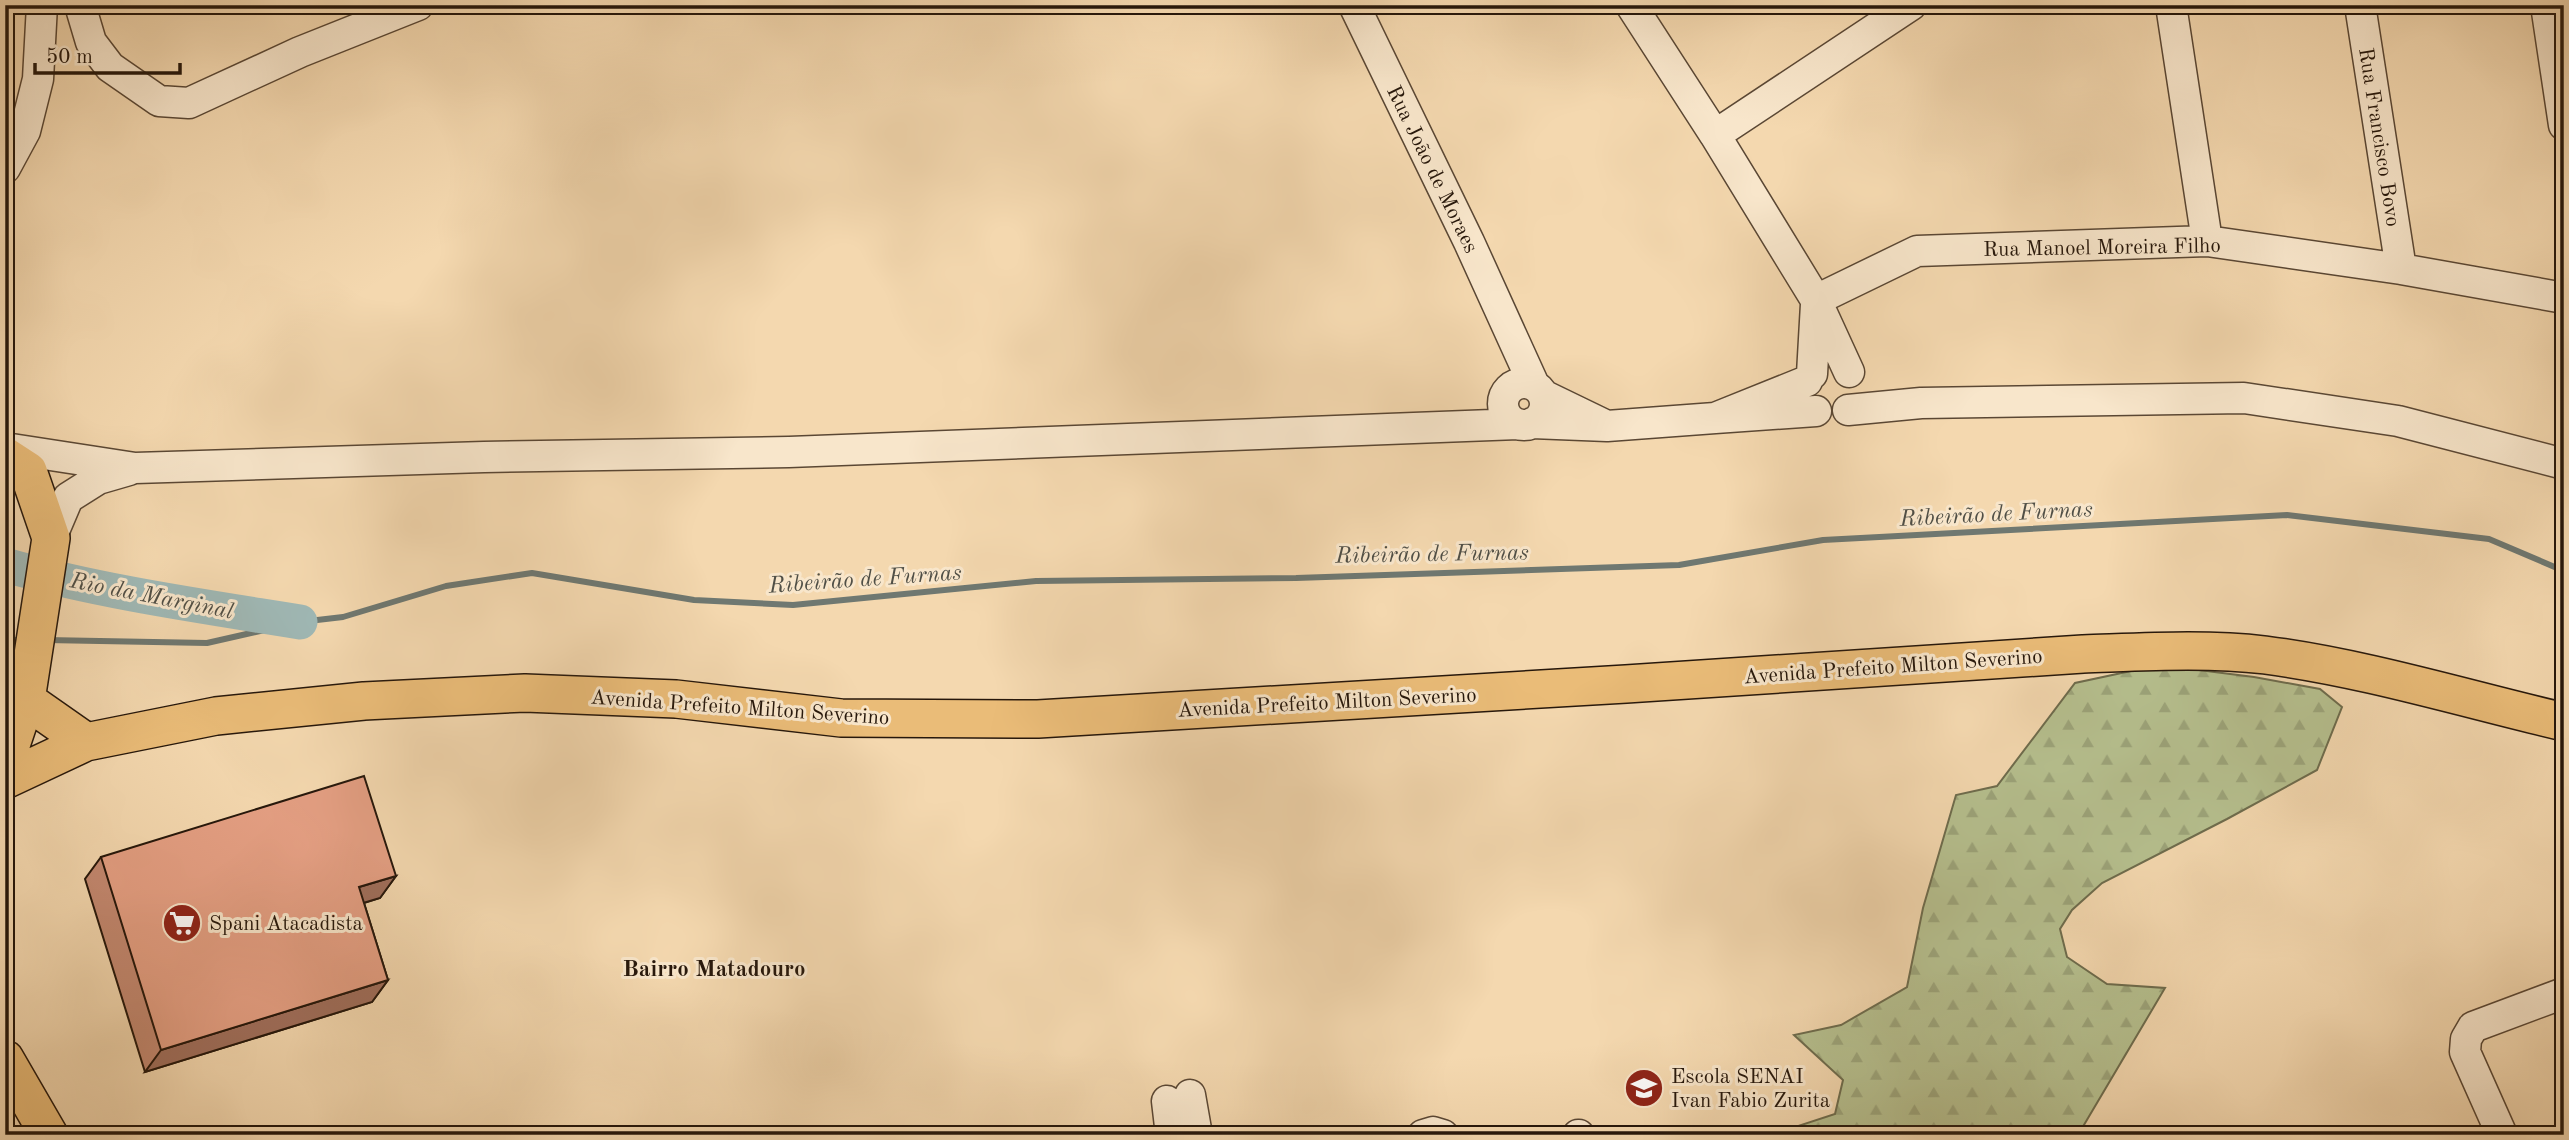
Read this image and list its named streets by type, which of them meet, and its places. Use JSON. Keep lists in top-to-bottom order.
{
  "streets": {
    "main road": ["Avenida Prefeito Milton Severino"],
    "street": ["Rua Francisco Bovo", "Rua João de Moraes", "Rua Manoel Moreira Filho"]
  },
  "crossings": [
    ["Rua Francisco Bovo", "Rua Manoel Moreira Filho"]
  ],
  "districts": ["Bairro Matadouro"],
  "water": ["Ribeirão de Furnas", "Rio da Marginal"],
  "places": {
    "supermarket": ["Spani Atacadista"],
    "school or university": ["Escola SENAI Ivan Fabio Zurita"]
  },
  "scale_bar": "50 m"
}
